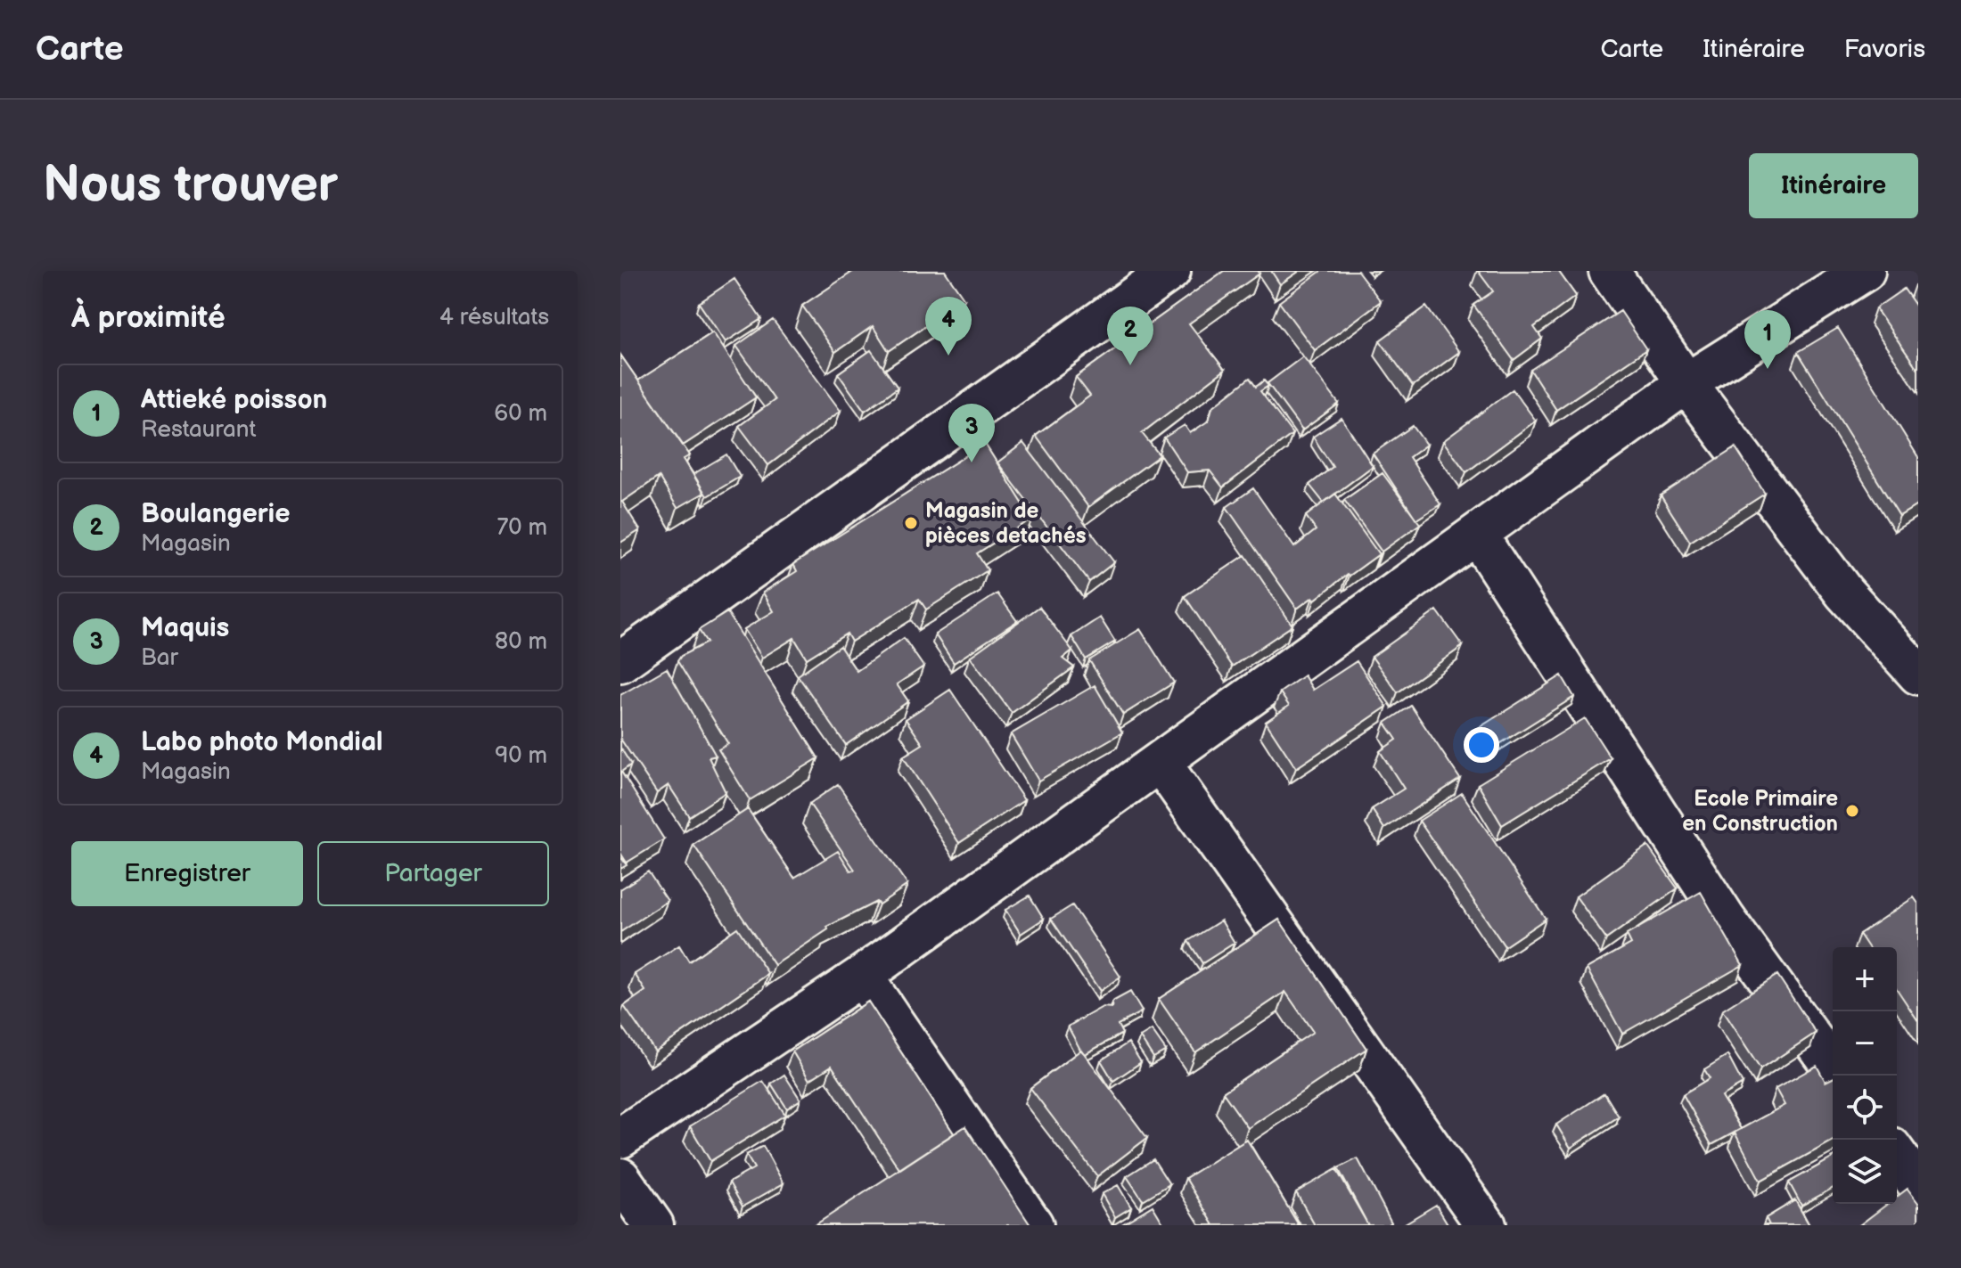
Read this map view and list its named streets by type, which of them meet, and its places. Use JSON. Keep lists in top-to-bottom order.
{
  "places": ["Magasin de pièces detachés", "Ecole Primaire en Construction"],
  "page": {
    "header": "Carte",
    "nav": ["Carte", "Itinéraire", "Favoris"],
    "buttons": [
      "Itinéraire",
      ["Enregistrer", "Partager"]
    ],
    "title": "Nous trouver",
    "heading": ["À proximité", "4 résultats"],
    "pins": [
      "4",
      "2",
      "1",
      "3"
    ],
    "list": [
      {
        "mark": "1",
        "name": "Attieké poisson",
        "note": "Restaurant",
        "value": "60 m"
      },
      {
        "mark": "2",
        "name": "Boulangerie",
        "note": "Magasin",
        "value": "70 m"
      },
      {
        "mark": "3",
        "name": "Maquis",
        "note": "Bar",
        "value": "80 m"
      },
      {
        "mark": "4",
        "name": "Labo photo Mondial",
        "note": "Magasin",
        "value": "90 m"
      }
    ],
    "map_buttons": ["+", "−"]
  }
}
